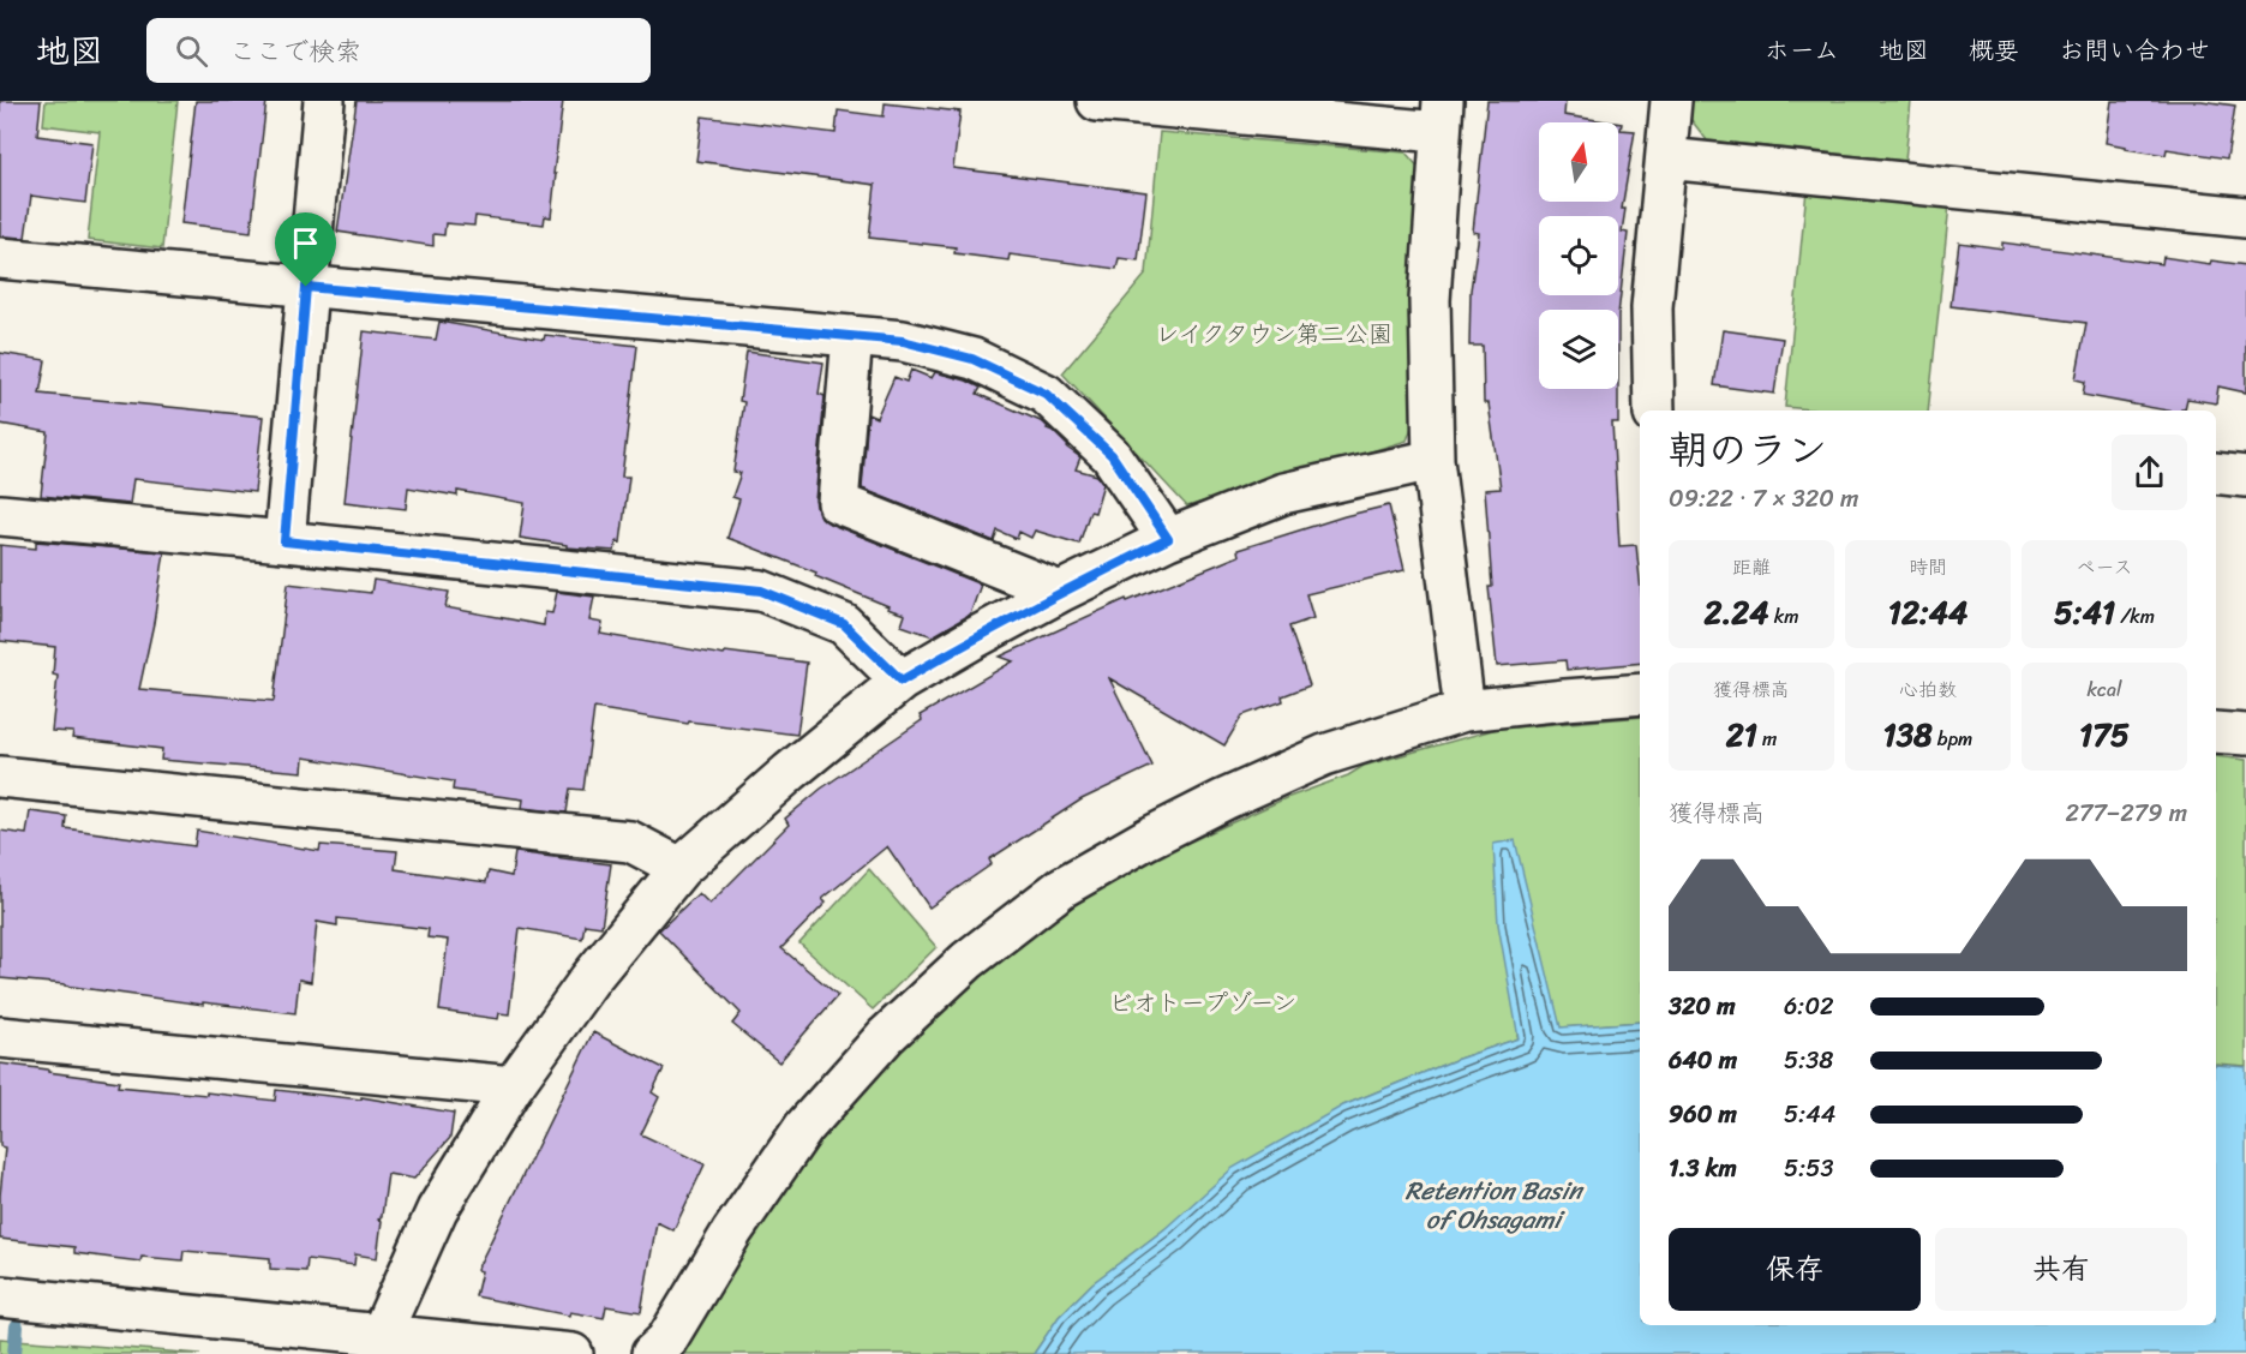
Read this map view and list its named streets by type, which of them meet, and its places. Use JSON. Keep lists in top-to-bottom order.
{
  "water": ["Retention Basin of Ohsagami"],
  "parks": ["レイクタウン第二公園", "ビオトープゾーン"],
  "north": "top",
  "page": {
    "header": "地図",
    "search": "ここで検索",
    "nav": [
      "ホーム",
      "地図",
      "概要",
      "お問い合わせ"
    ],
    "heading": ["朝のラン", "09:22 · 7 × 320 m"],
    "stats": [
      ["距離", "2.24 km"],
      ["時間", "12:44"],
      ["ペース", "5:41 /km"],
      ["獲得標高", "21 m"],
      ["心拍数", "138 bpm"],
      ["kcal", "175"]
    ],
    "chart": ["獲得標高", "277–279 m"],
    "list": [
      {
        "name": "320 m",
        "note": "6:02"
      },
      {
        "name": "640 m",
        "note": "5:38"
      },
      {
        "name": "960 m",
        "note": "5:44"
      },
      {
        "name": "1.3 km",
        "note": "5:53"
      }
    ],
    "buttons": ["保存", "共有"]
  }
}
